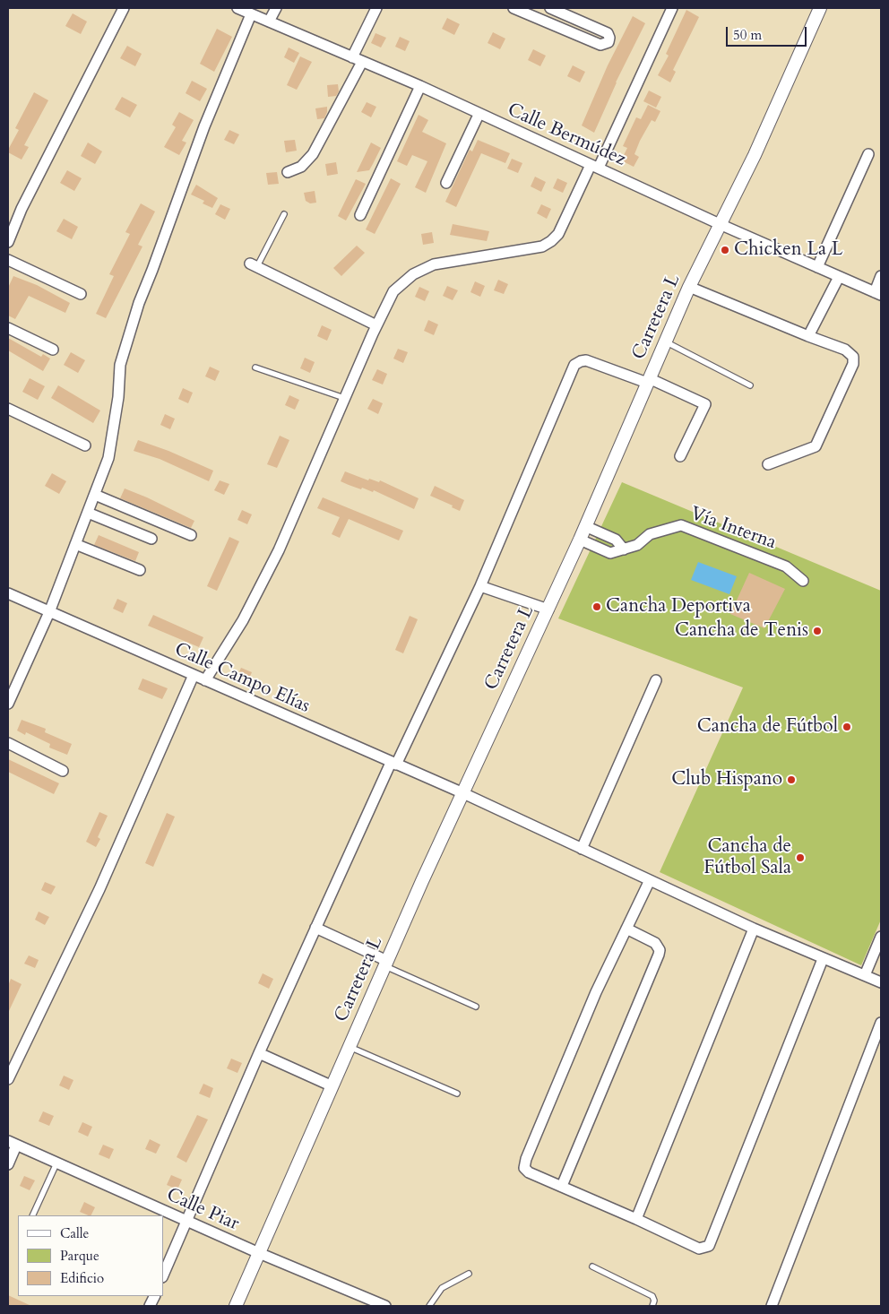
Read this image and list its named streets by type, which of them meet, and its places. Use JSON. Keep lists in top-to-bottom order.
{
  "streets": {
    "street": [
      "Calle Bermúdez",
      "Carretera L",
      "Vía Interna",
      "Calle Campo Elías",
      "Calle Piar"
    ]
  },
  "crossings": [
    ["Calle Bermúdez", "Carretera L"],
    ["Carretera L", "Calle Campo Elías"],
    ["Carretera L", "Calle Piar"]
  ],
  "places": [
    "Chicken La L",
    "Cancha Deportiva",
    "Cancha de Tenis",
    "Cancha de Fútbol",
    "Club Hispano",
    "Cancha de Fútbol Sala"
  ],
  "legend": ["Calle", "Parque", "Edificio"],
  "scale_bar": "50 m"
}
